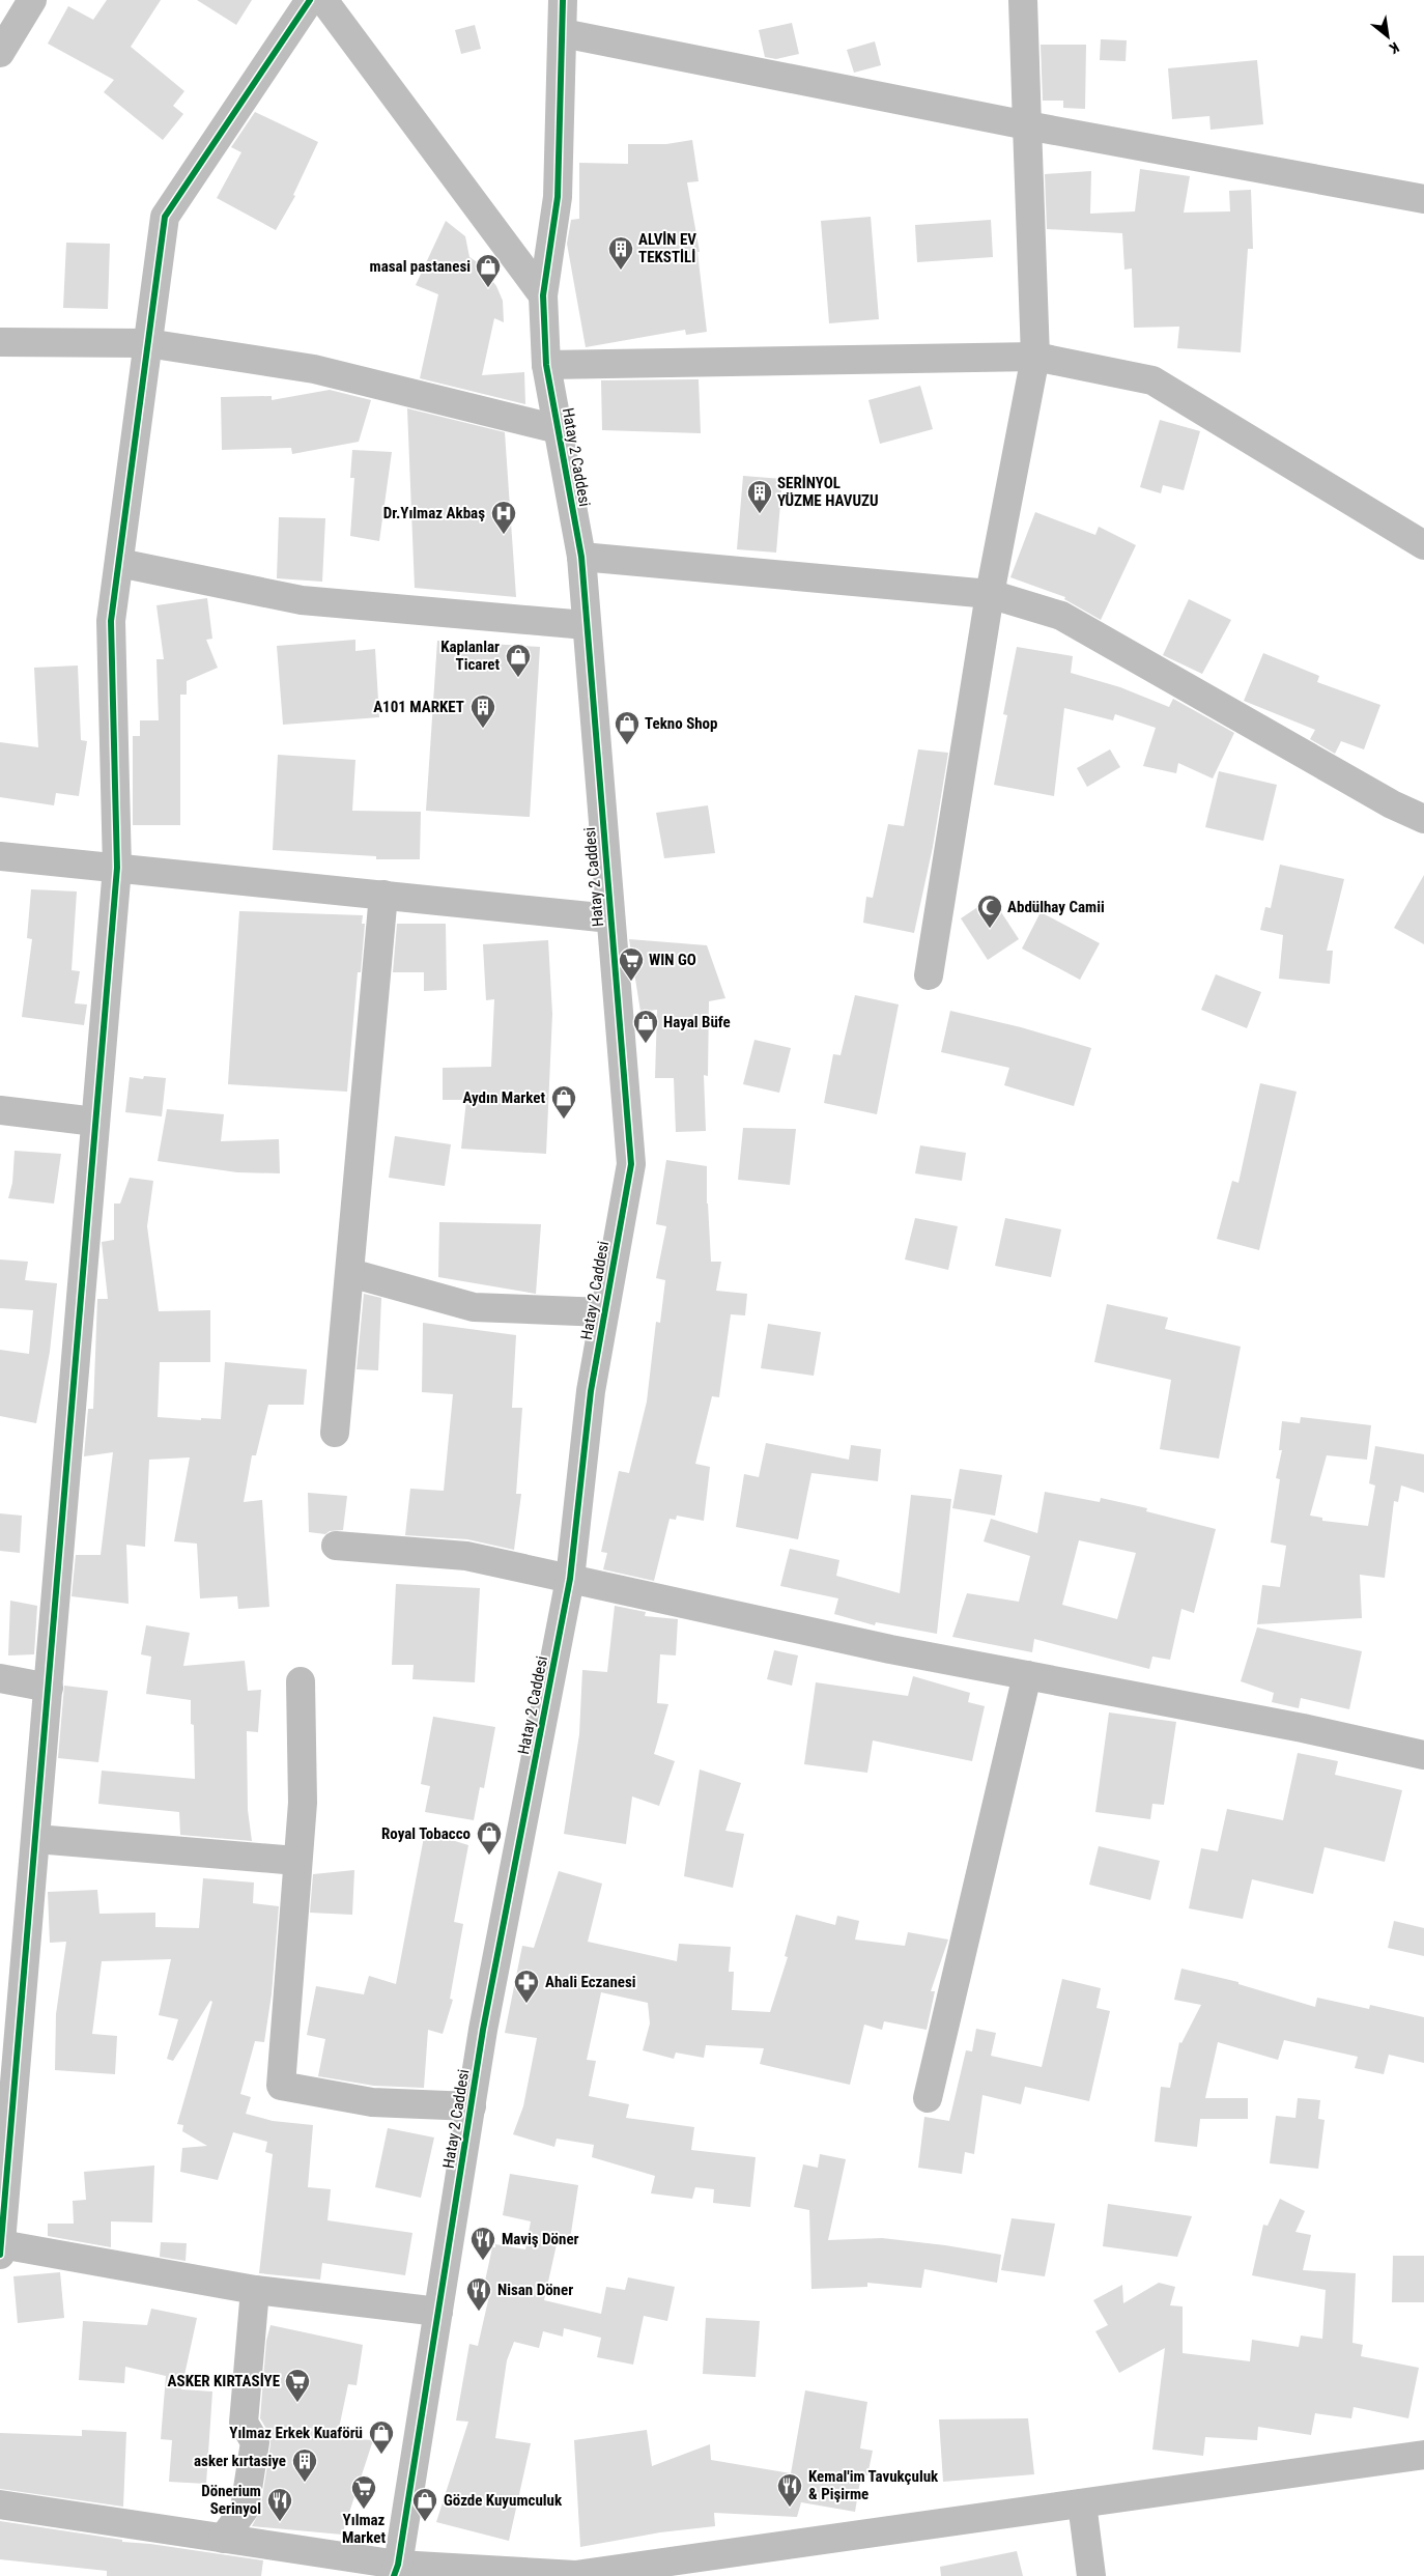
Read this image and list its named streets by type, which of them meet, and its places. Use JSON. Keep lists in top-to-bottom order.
{
  "streets": {
    "street": ["Hatay 2 Caddesi"]
  },
  "places": {
    "building": [
      "ALVİN EV TEKSTİLİ",
      "SERİNYOL YÜZME HAVUZU",
      "A101 MARKET",
      "asker kırtasiye"
    ],
    "shop": [
      "masal pastanesi",
      "Kaplanlar Ticaret",
      "Tekno Shop",
      "Hayal Büfe",
      "Aydın Market",
      "Royal Tobacco",
      "Yılmaz Erkek Kuaförü",
      "Gözde Kuyumculuk"
    ],
    "hospital": ["Dr.Yılmaz Akbaş"],
    "mosque": ["Abdülhay Camii"],
    "supermarket": ["WIN GO", "ASKER KIRTASİYE", "Yılmaz Market"],
    "pharmacy": ["Ahali Eczanesi"],
    "restaurant": [
      "Maviş Döner",
      "Nisan Döner",
      "Kemal'im Tavukçuluk & Pişirme",
      "Dönerium Serinyol"
    ]
  },
  "north": "bottom right"
}
